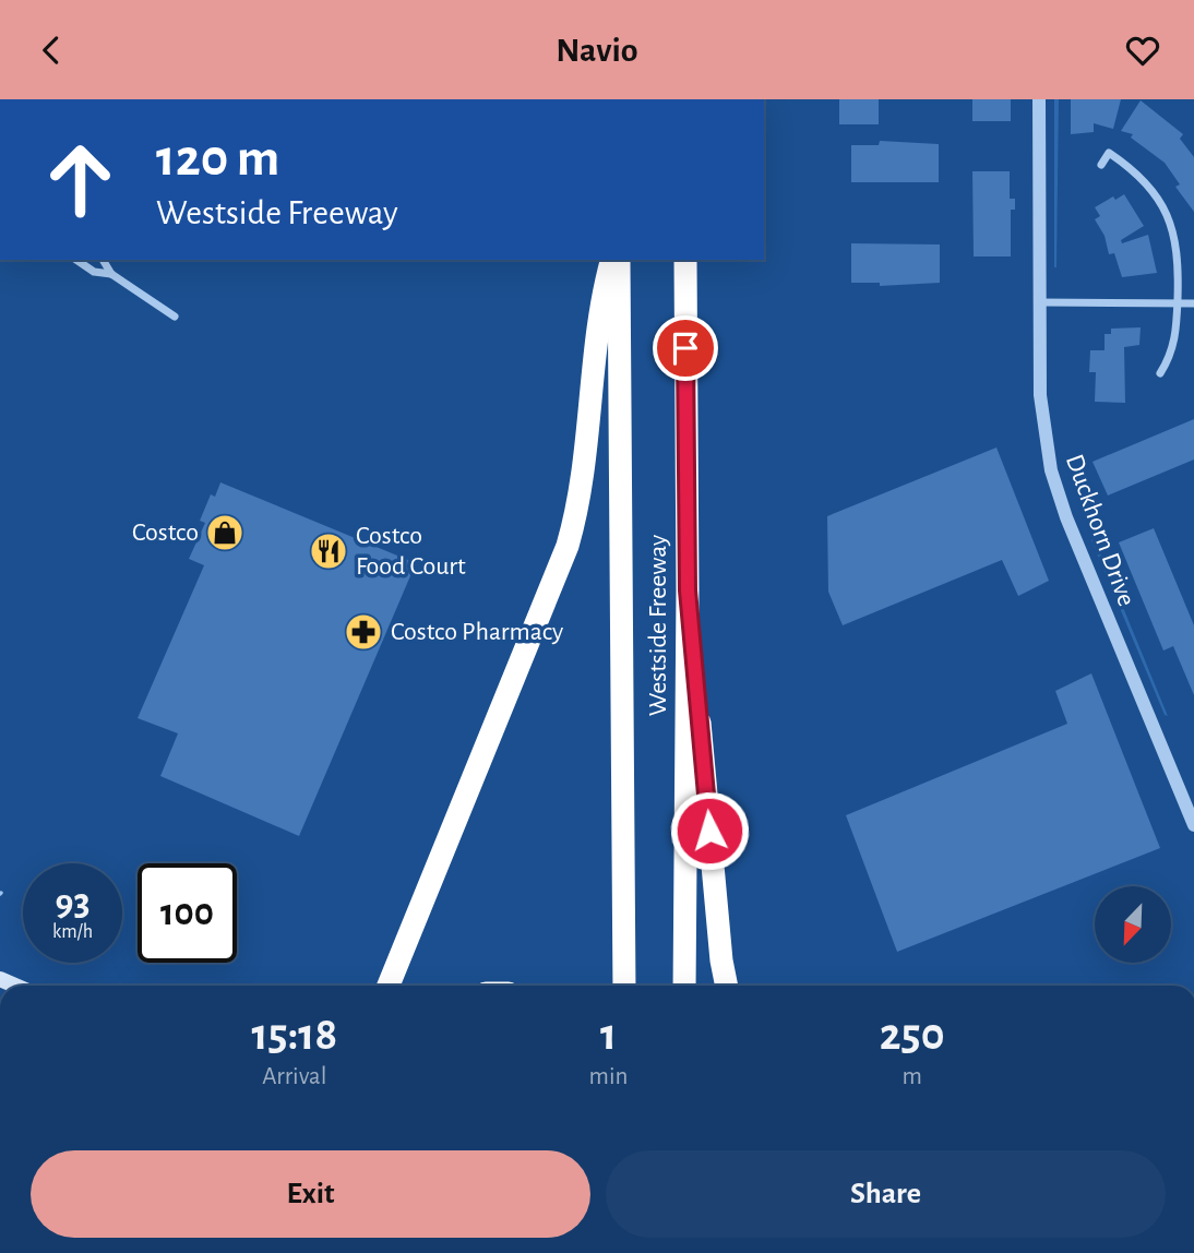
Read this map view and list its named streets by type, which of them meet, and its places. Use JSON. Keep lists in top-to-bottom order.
{
  "streets": {
    "highway": ["Westside Freeway"],
    "street": ["Duckhorn Drive"]
  },
  "places": {
    "shop": ["Costco"],
    "restaurant": ["Costco Food Court"],
    "pharmacy": ["Costco Pharmacy"]
  },
  "north": "bottom left",
  "page": {
    "header": "Navio",
    "turn": ["120 m", "Westside Freeway"],
    "speed": "93 km/h",
    "limit": "100",
    "eta": [
      "15:18",
      "Arrival",
      "1",
      "min",
      "250",
      "m"
    ],
    "buttons": ["Exit", "Share"]
  }
}
